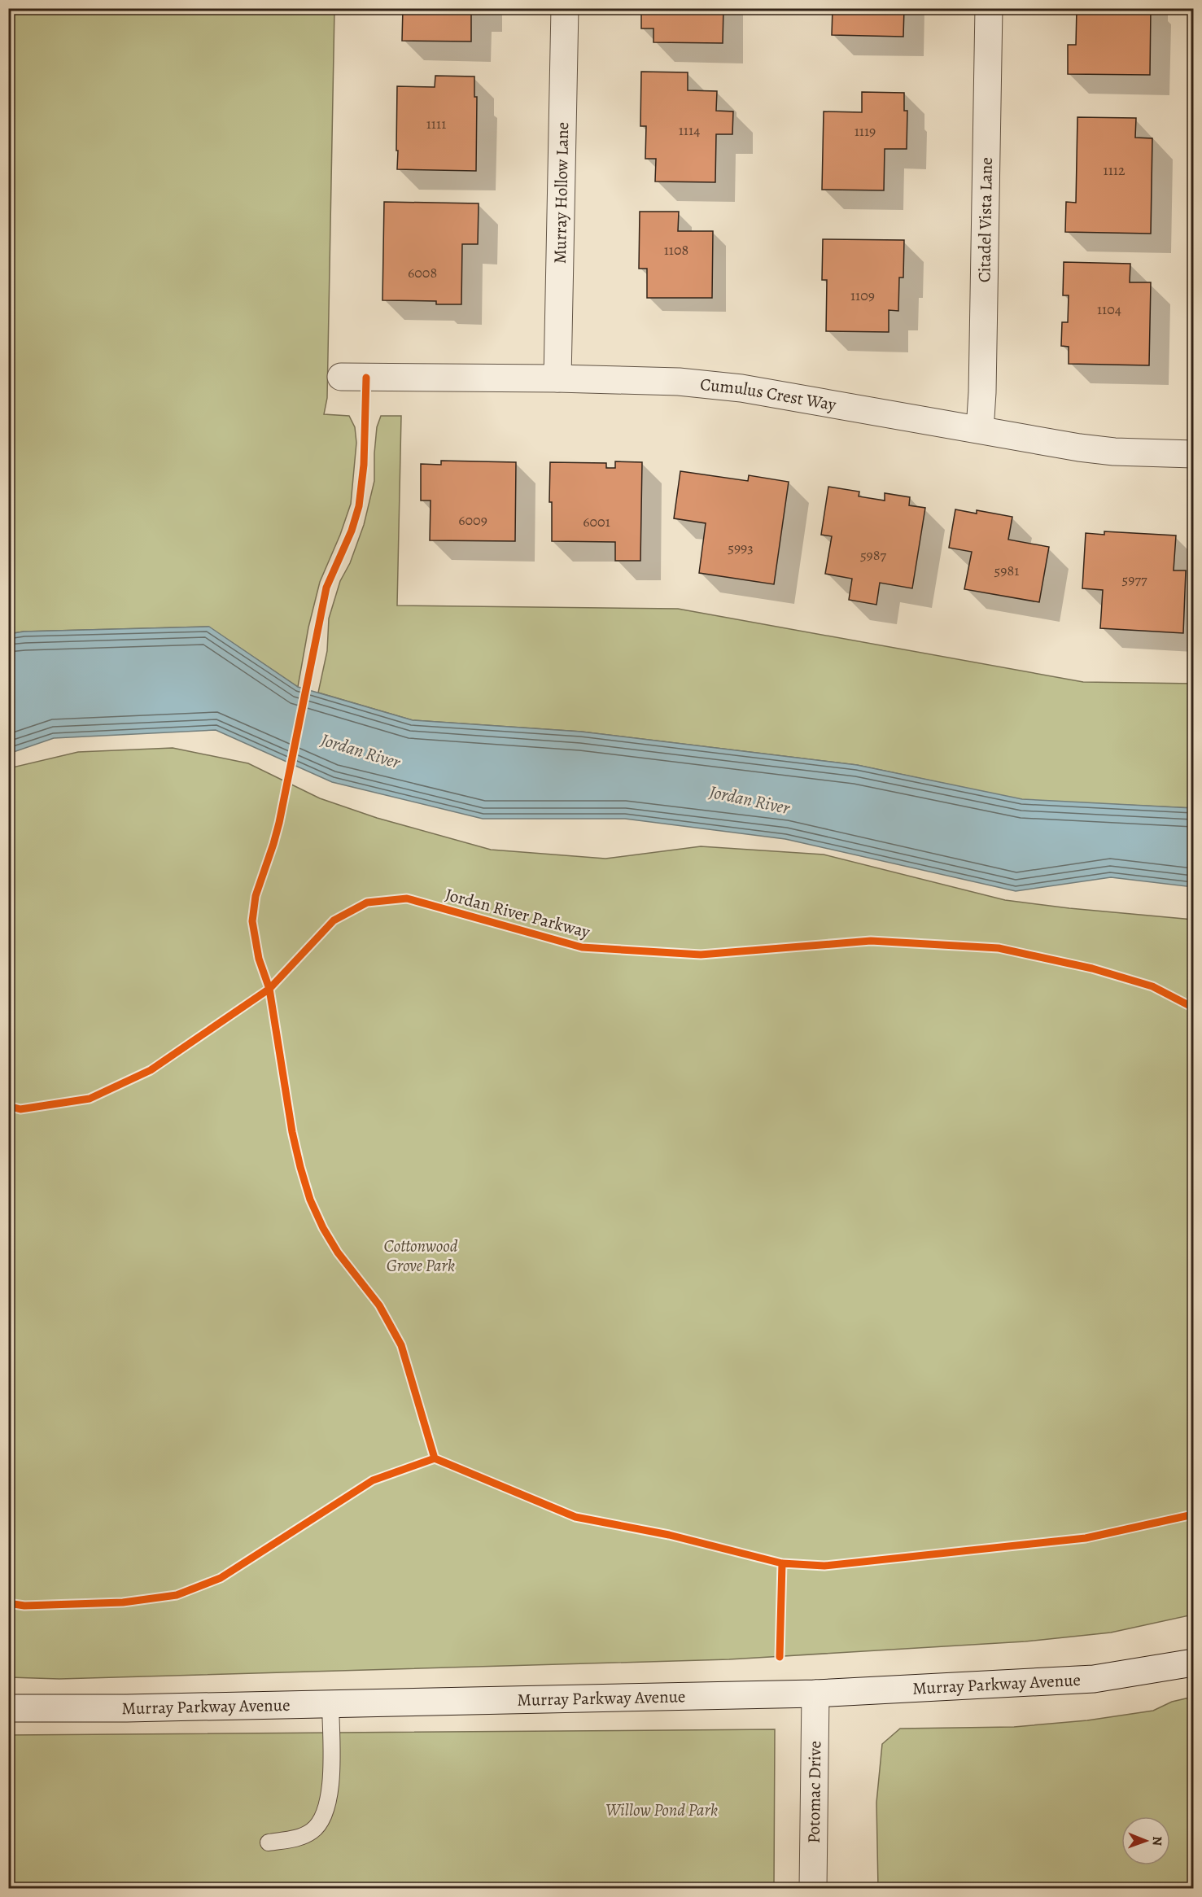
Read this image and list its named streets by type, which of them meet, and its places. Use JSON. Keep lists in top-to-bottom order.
{
  "streets": {
    "street": [
      "Murray Hollow Lane",
      "Citadel Vista Lane",
      "Cumulus Crest Way",
      "Murray Parkway Avenue",
      "Potomac Drive"
    ],
    "cycle path": ["Jordan River Parkway"]
  },
  "crossings": [
    ["Murray Hollow Lane", "Cumulus Crest Way"],
    ["Citadel Vista Lane", "Cumulus Crest Way"],
    ["Murray Parkway Avenue", "Potomac Drive"]
  ],
  "water": ["Jordan River"],
  "parks": ["Cottonwood Grove Park", "Willow Pond Park"],
  "house_numbers": [
    "1111",
    "1114",
    "1119",
    "1112",
    "1108",
    "6008",
    "1109",
    "1104",
    "6009",
    "6001",
    "5993",
    "5987",
    "5981",
    "5977"
  ],
  "north": "right"
}
